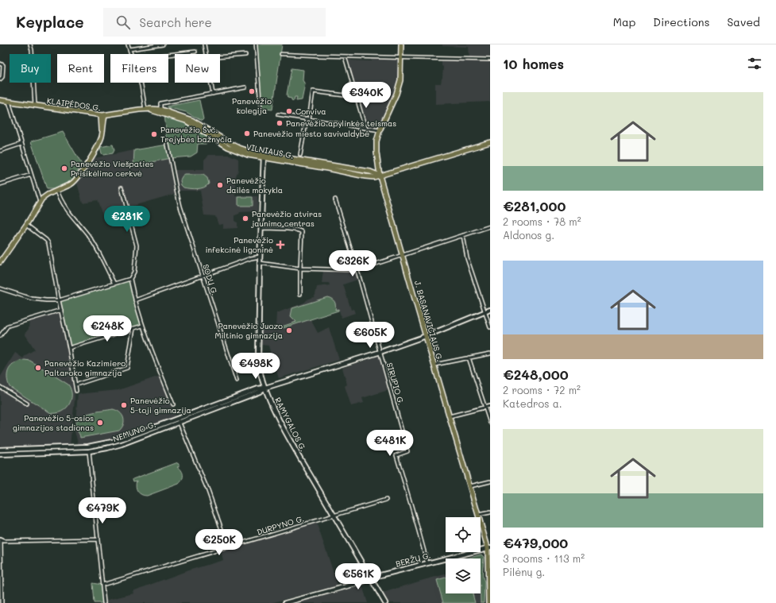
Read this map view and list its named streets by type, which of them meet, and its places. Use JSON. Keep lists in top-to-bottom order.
{
  "streets": {
    "main road": [
      "KLAIPĖDOS G.",
      "VILNIAUS G.",
      "J. BASANAVIČIAUS G.",
      "RAMYGALOS G.",
      "NEMUNO G.",
      "BERŽŲ G."
    ],
    "street": ["SODŲ G.", "SIRUPIO G.", "DURPYNO G."]
  },
  "crossings": [
    ["KLAIPĖDOS G.", "VILNIAUS G."],
    ["VILNIAUS G.", "J. BASANAVIČIAUS G."],
    ["VILNIAUS G.", "RAMYGALOS G."],
    ["J. BASANAVIČIAUS G.", "NEMUNO G."],
    ["J. BASANAVIČIAUS G.", "BERŽŲ G."],
    ["SIRUPIO G.", "NEMUNO G."],
    ["SIRUPIO G.", "BERŽŲ G."],
    ["RAMYGALOS G.", "NEMUNO G."],
    ["RAMYGALOS G.", "DURPYNO G."],
    ["RAMYGALOS G.", "BERŽŲ G."]
  ],
  "places": {
    "other": [
      "Panevėžio kolegija",
      "Conviva",
      "Panevėžio apylinkės teismas",
      "Panevėžio miesto savivaldybė",
      "Panevėžio Švč. Trejybės bažnyčia",
      "Panevėžio Viešpaties Prisikėlimo cerkvė",
      "Panevėžio dailės mokykla",
      "Panevėžio atviras jaunimo centras",
      "Panevėžio Juozo Miltinio gimnazija",
      "Panevėžio Kazimiero Paltaroko gimnazija",
      "Panevėžio 5-toji gimnazija",
      "Panevėžio 5-osios gimnazijos stadionas"
    ],
    "health": ["Panevėžio infekcinė ligoninė"]
  },
  "page": {
    "header": "Keyplace",
    "search": "Search here",
    "nav": ["Map", "Directions", "Saved"],
    "heading": "10 homes",
    "chip": [
      "Buy",
      "Rent",
      "Filters",
      "New"
    ],
    "price": [
      "€340K",
      "€281K",
      "€326K",
      "€248K",
      "€605K",
      "€498K",
      "€481K",
      "€479K",
      "€250K",
      "€561K"
    ],
    "list": [
      {
        "name": "€281,000",
        "note": "2 rooms · 78 m² · Aldonos g."
      },
      {
        "name": "€248,000",
        "note": "2 rooms · 72 m² · Katedros a."
      },
      {
        "name": "€479,000",
        "note": "3 rooms · 113 m² · Pilėnų g."
      }
    ]
  }
}
